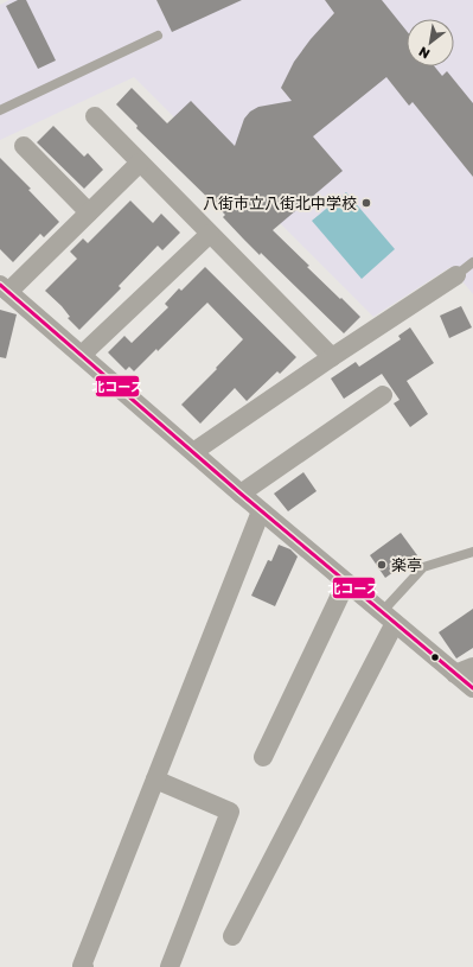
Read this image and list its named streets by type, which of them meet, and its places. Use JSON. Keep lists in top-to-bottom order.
{
  "places": ["八街市立八街北中学校", "楽亭"],
  "lines": ["transit line 北コース"],
  "north": "bottom left"
}
